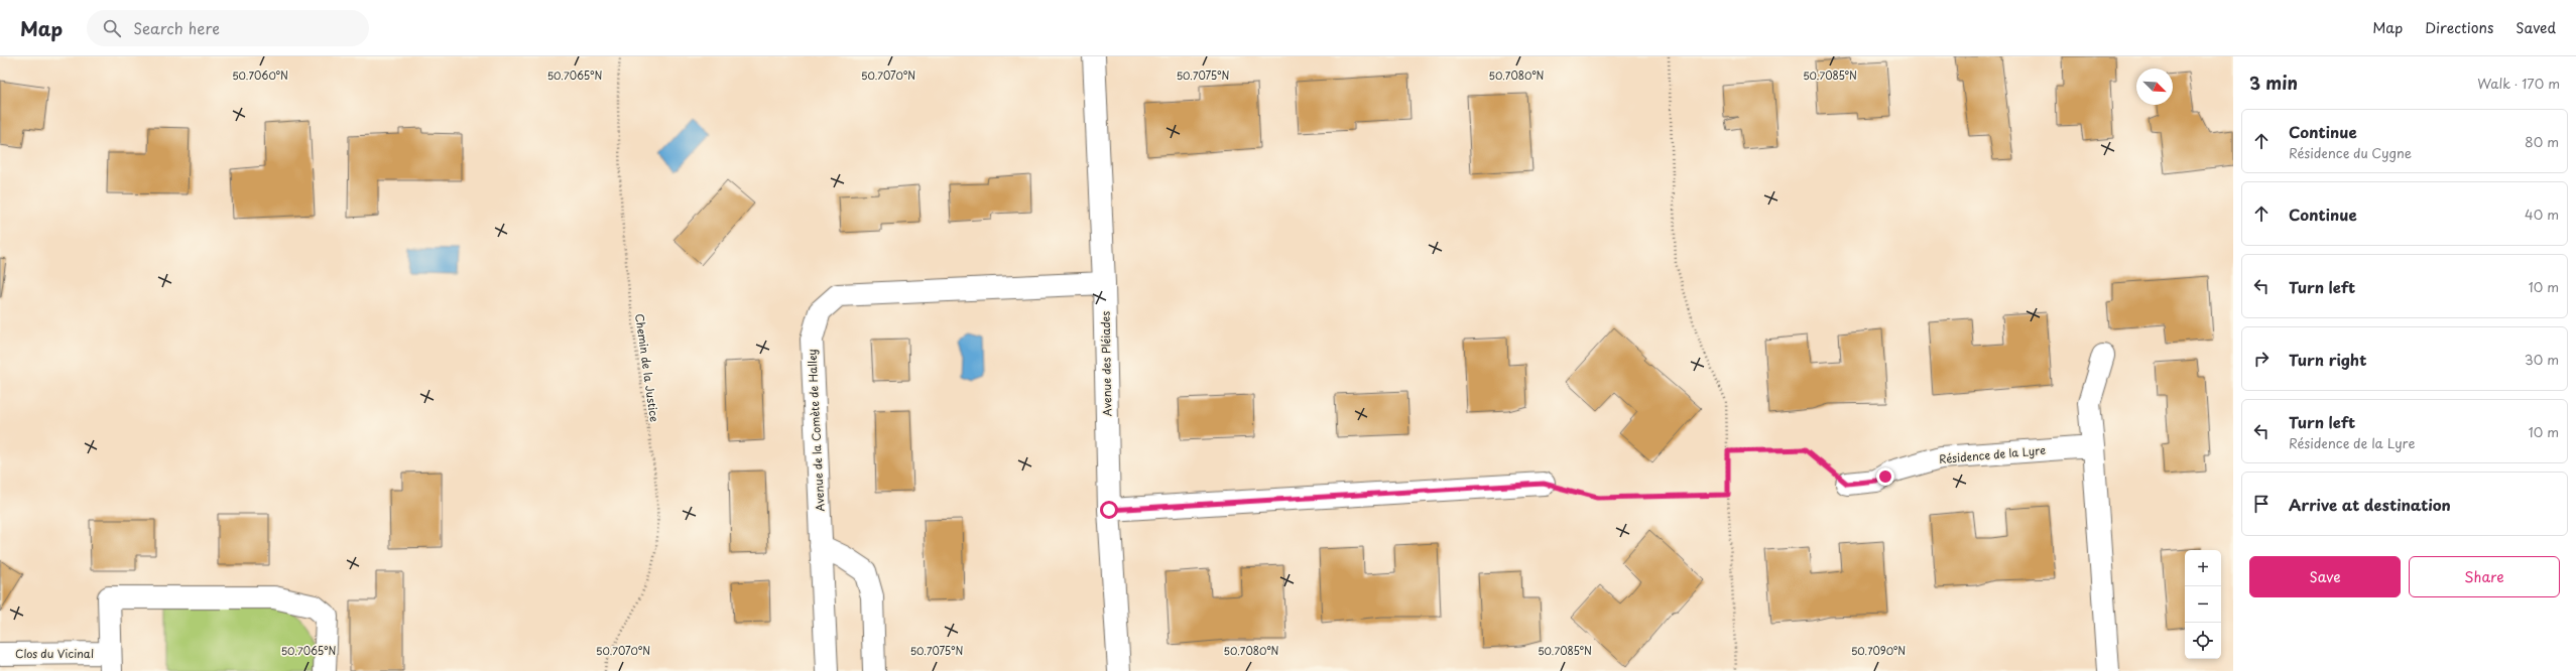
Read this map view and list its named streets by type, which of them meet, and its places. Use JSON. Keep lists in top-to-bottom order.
{
  "streets": {
    "street": [
      "Avenue des Pléiades",
      "Avenue de la Comète de Halley",
      "Résidence de la Lyre",
      "Clos du Vicinal"
    ],
    "path": ["Chemin de la Justice"]
  },
  "crossings": [
    ["Avenue des Pléiades", "Avenue de la Comète de Halley"]
  ],
  "north": "bottom right",
  "page": {
    "header": "Map",
    "search": "Search here",
    "nav": ["Map", "Directions", "Saved"],
    "heading": ["3 min", "Walk · 170 m"],
    "list": [
      ["Continue", "Résidence du Cygne", "80 m"],
      ["Continue", "40 m"],
      ["Turn left", "10 m"],
      ["Turn right", "30 m"],
      ["Turn left", "Résidence de la Lyre", "10 m"],
      "Arrive at destination"
    ],
    "buttons": ["Save", "Share"],
    "map_buttons": ["+", "−"]
  },
  "coordinates": [
    "50.7060°N",
    "50.7065°N",
    "50.7070°N",
    "50.7075°N",
    "50.7080°N",
    "50.7085°N",
    "50.7090°N"
  ]
}
